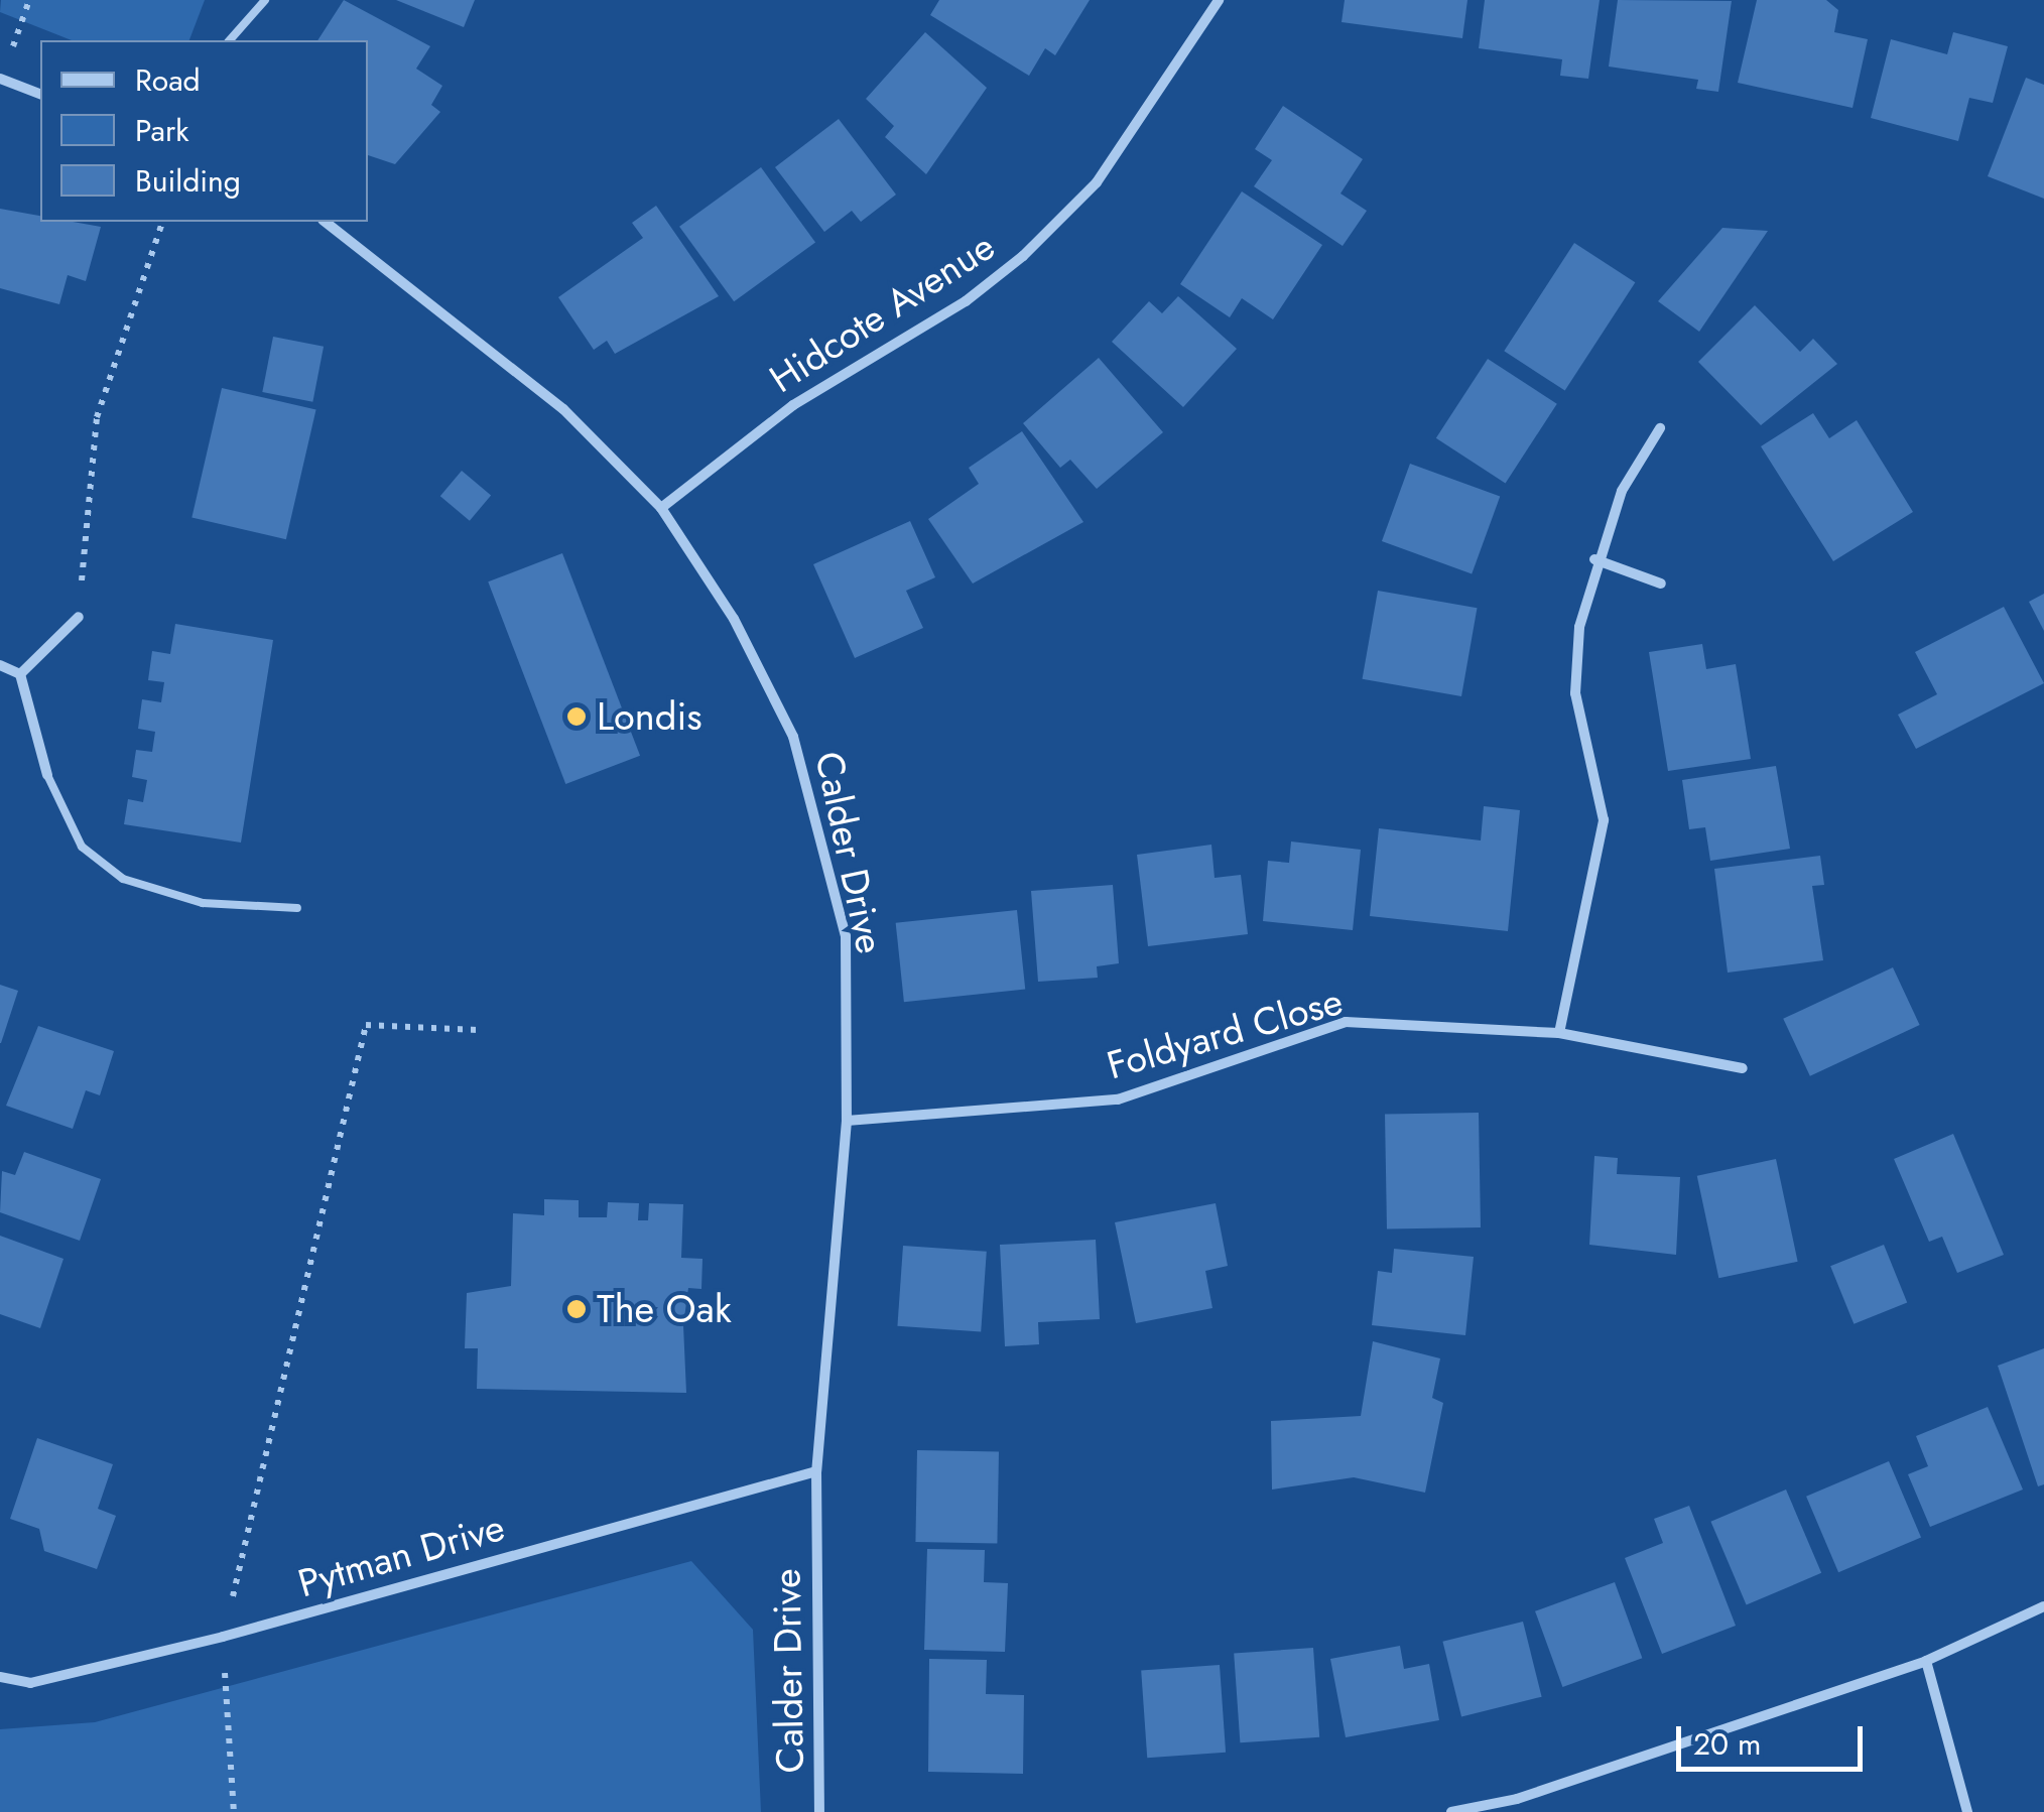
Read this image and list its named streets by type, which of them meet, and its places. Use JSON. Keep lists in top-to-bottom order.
{
  "streets": {
    "street": [
      "Hidcote Avenue",
      "Calder Drive",
      "Foldyard Close",
      "Pytman Drive"
    ]
  },
  "crossings": [
    ["Hidcote Avenue", "Calder Drive"],
    ["Calder Drive", "Foldyard Close"],
    ["Calder Drive", "Pytman Drive"]
  ],
  "places": ["Londis", "The Oak"],
  "legend": ["Road", "Park", "Building"],
  "scale_bar": "20 m"
}
